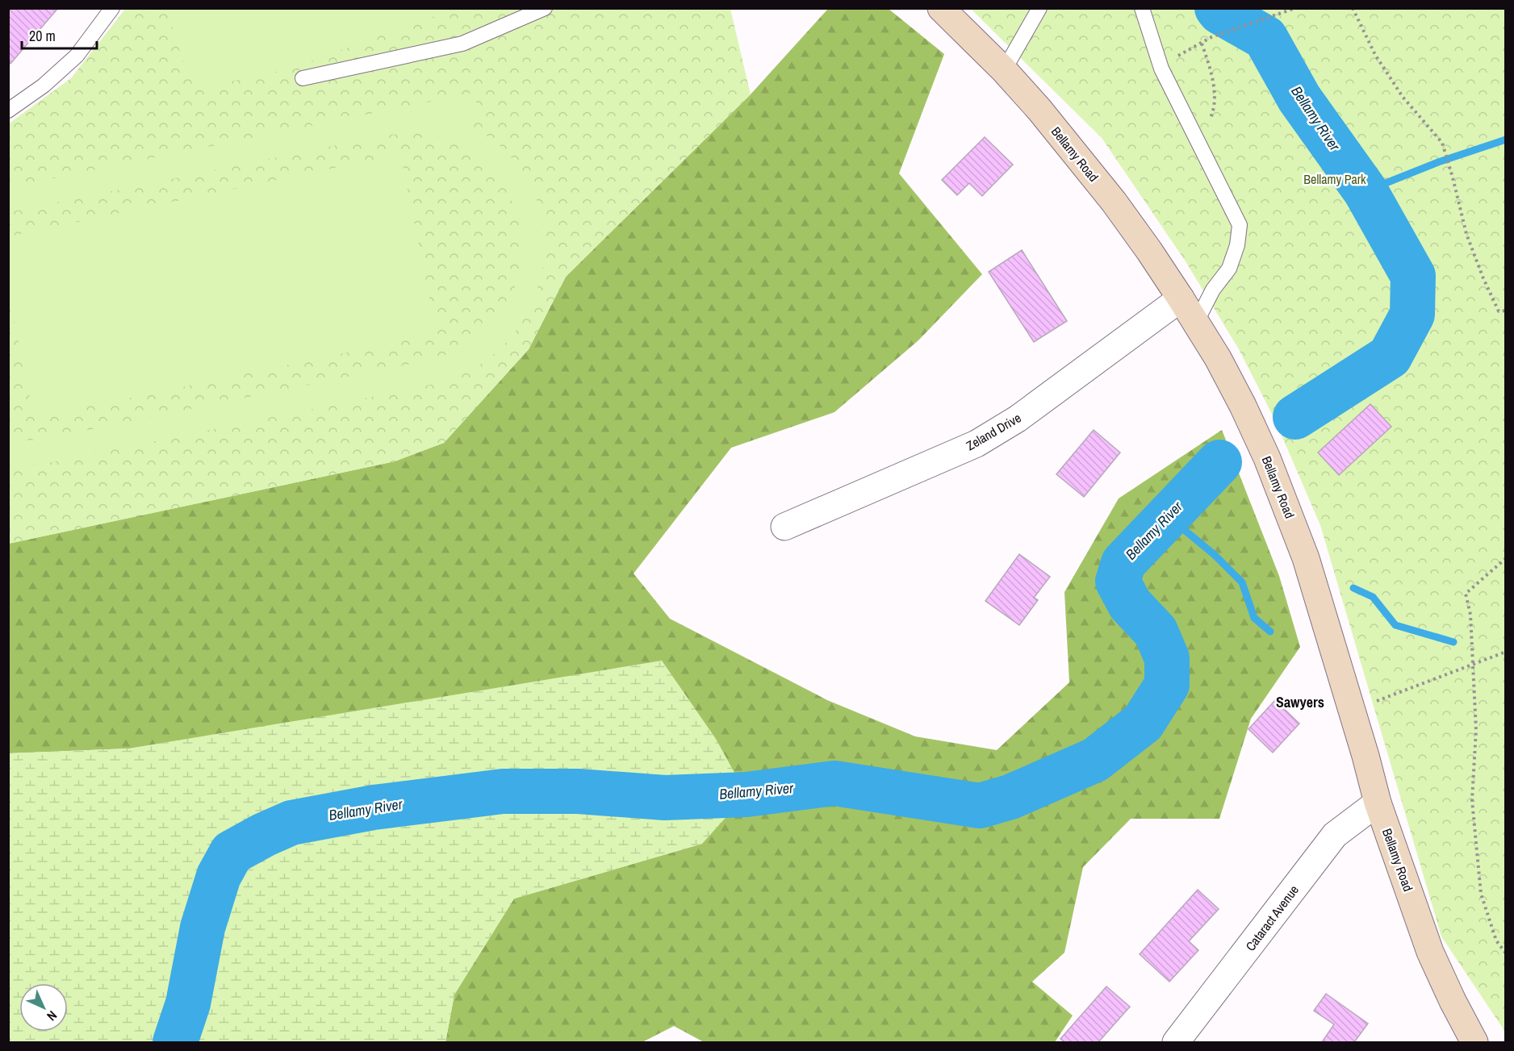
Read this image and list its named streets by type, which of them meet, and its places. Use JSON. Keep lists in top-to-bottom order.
{
  "streets": {
    "street": ["Bellamy Road", "Zeland Drive", "Cataract Avenue"]
  },
  "crossings": [
    ["Bellamy Road", "Zeland Drive"],
    ["Bellamy Road", "Cataract Avenue"]
  ],
  "districts": ["Sawyers"],
  "water": ["Bellamy River"],
  "parks": ["Bellamy Park"],
  "scale_bar": "20 m",
  "north": "bottom right"
}
